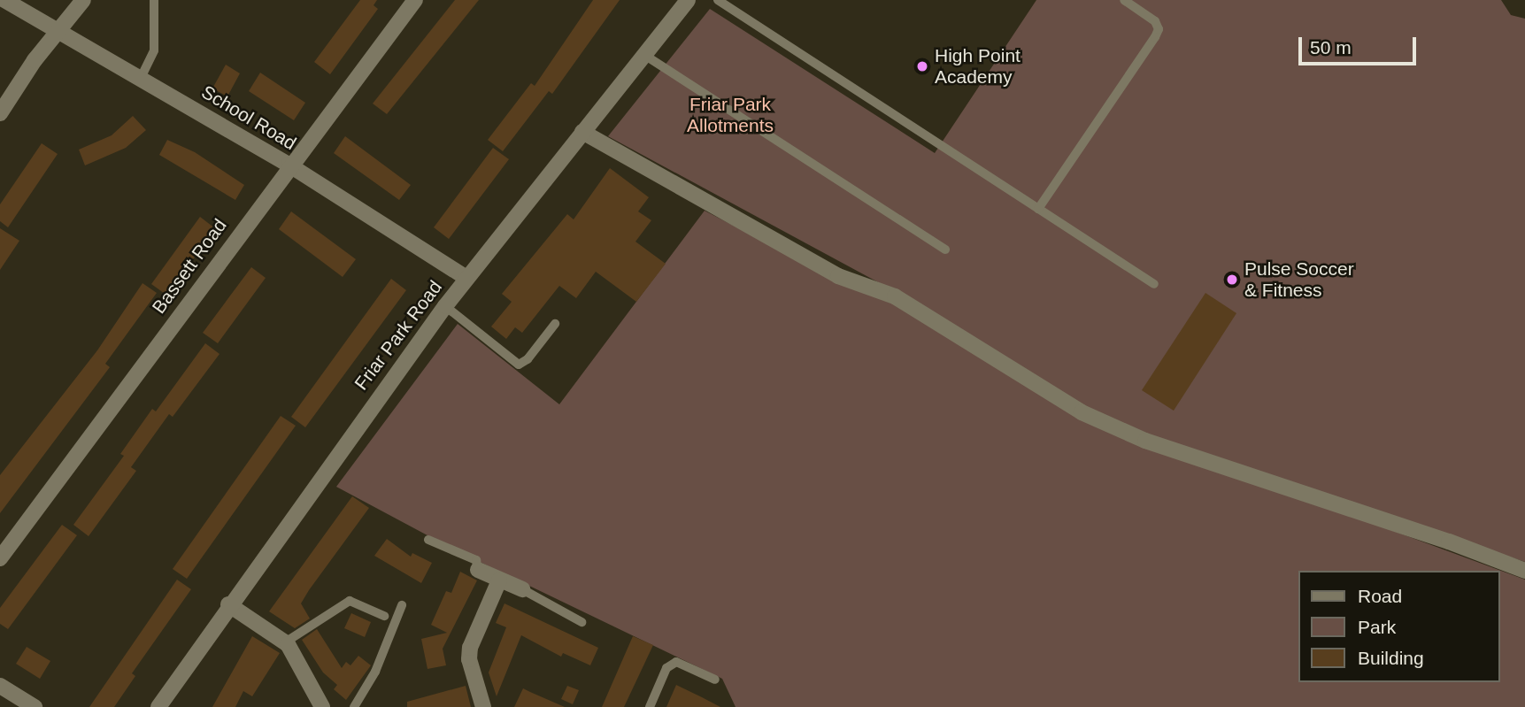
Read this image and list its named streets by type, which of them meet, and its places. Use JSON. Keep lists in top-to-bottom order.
{
  "streets": {
    "street": ["School Road", "Bassett Road", "Friar Park Road"]
  },
  "crossings": [
    ["School Road", "Bassett Road"],
    ["School Road", "Friar Park Road"]
  ],
  "parks": ["Friar Park Allotments"],
  "places": ["High Point Academy", "Pulse Soccer & Fitness"],
  "legend": ["Road", "Park", "Building"],
  "scale_bar": "50 m"
}
